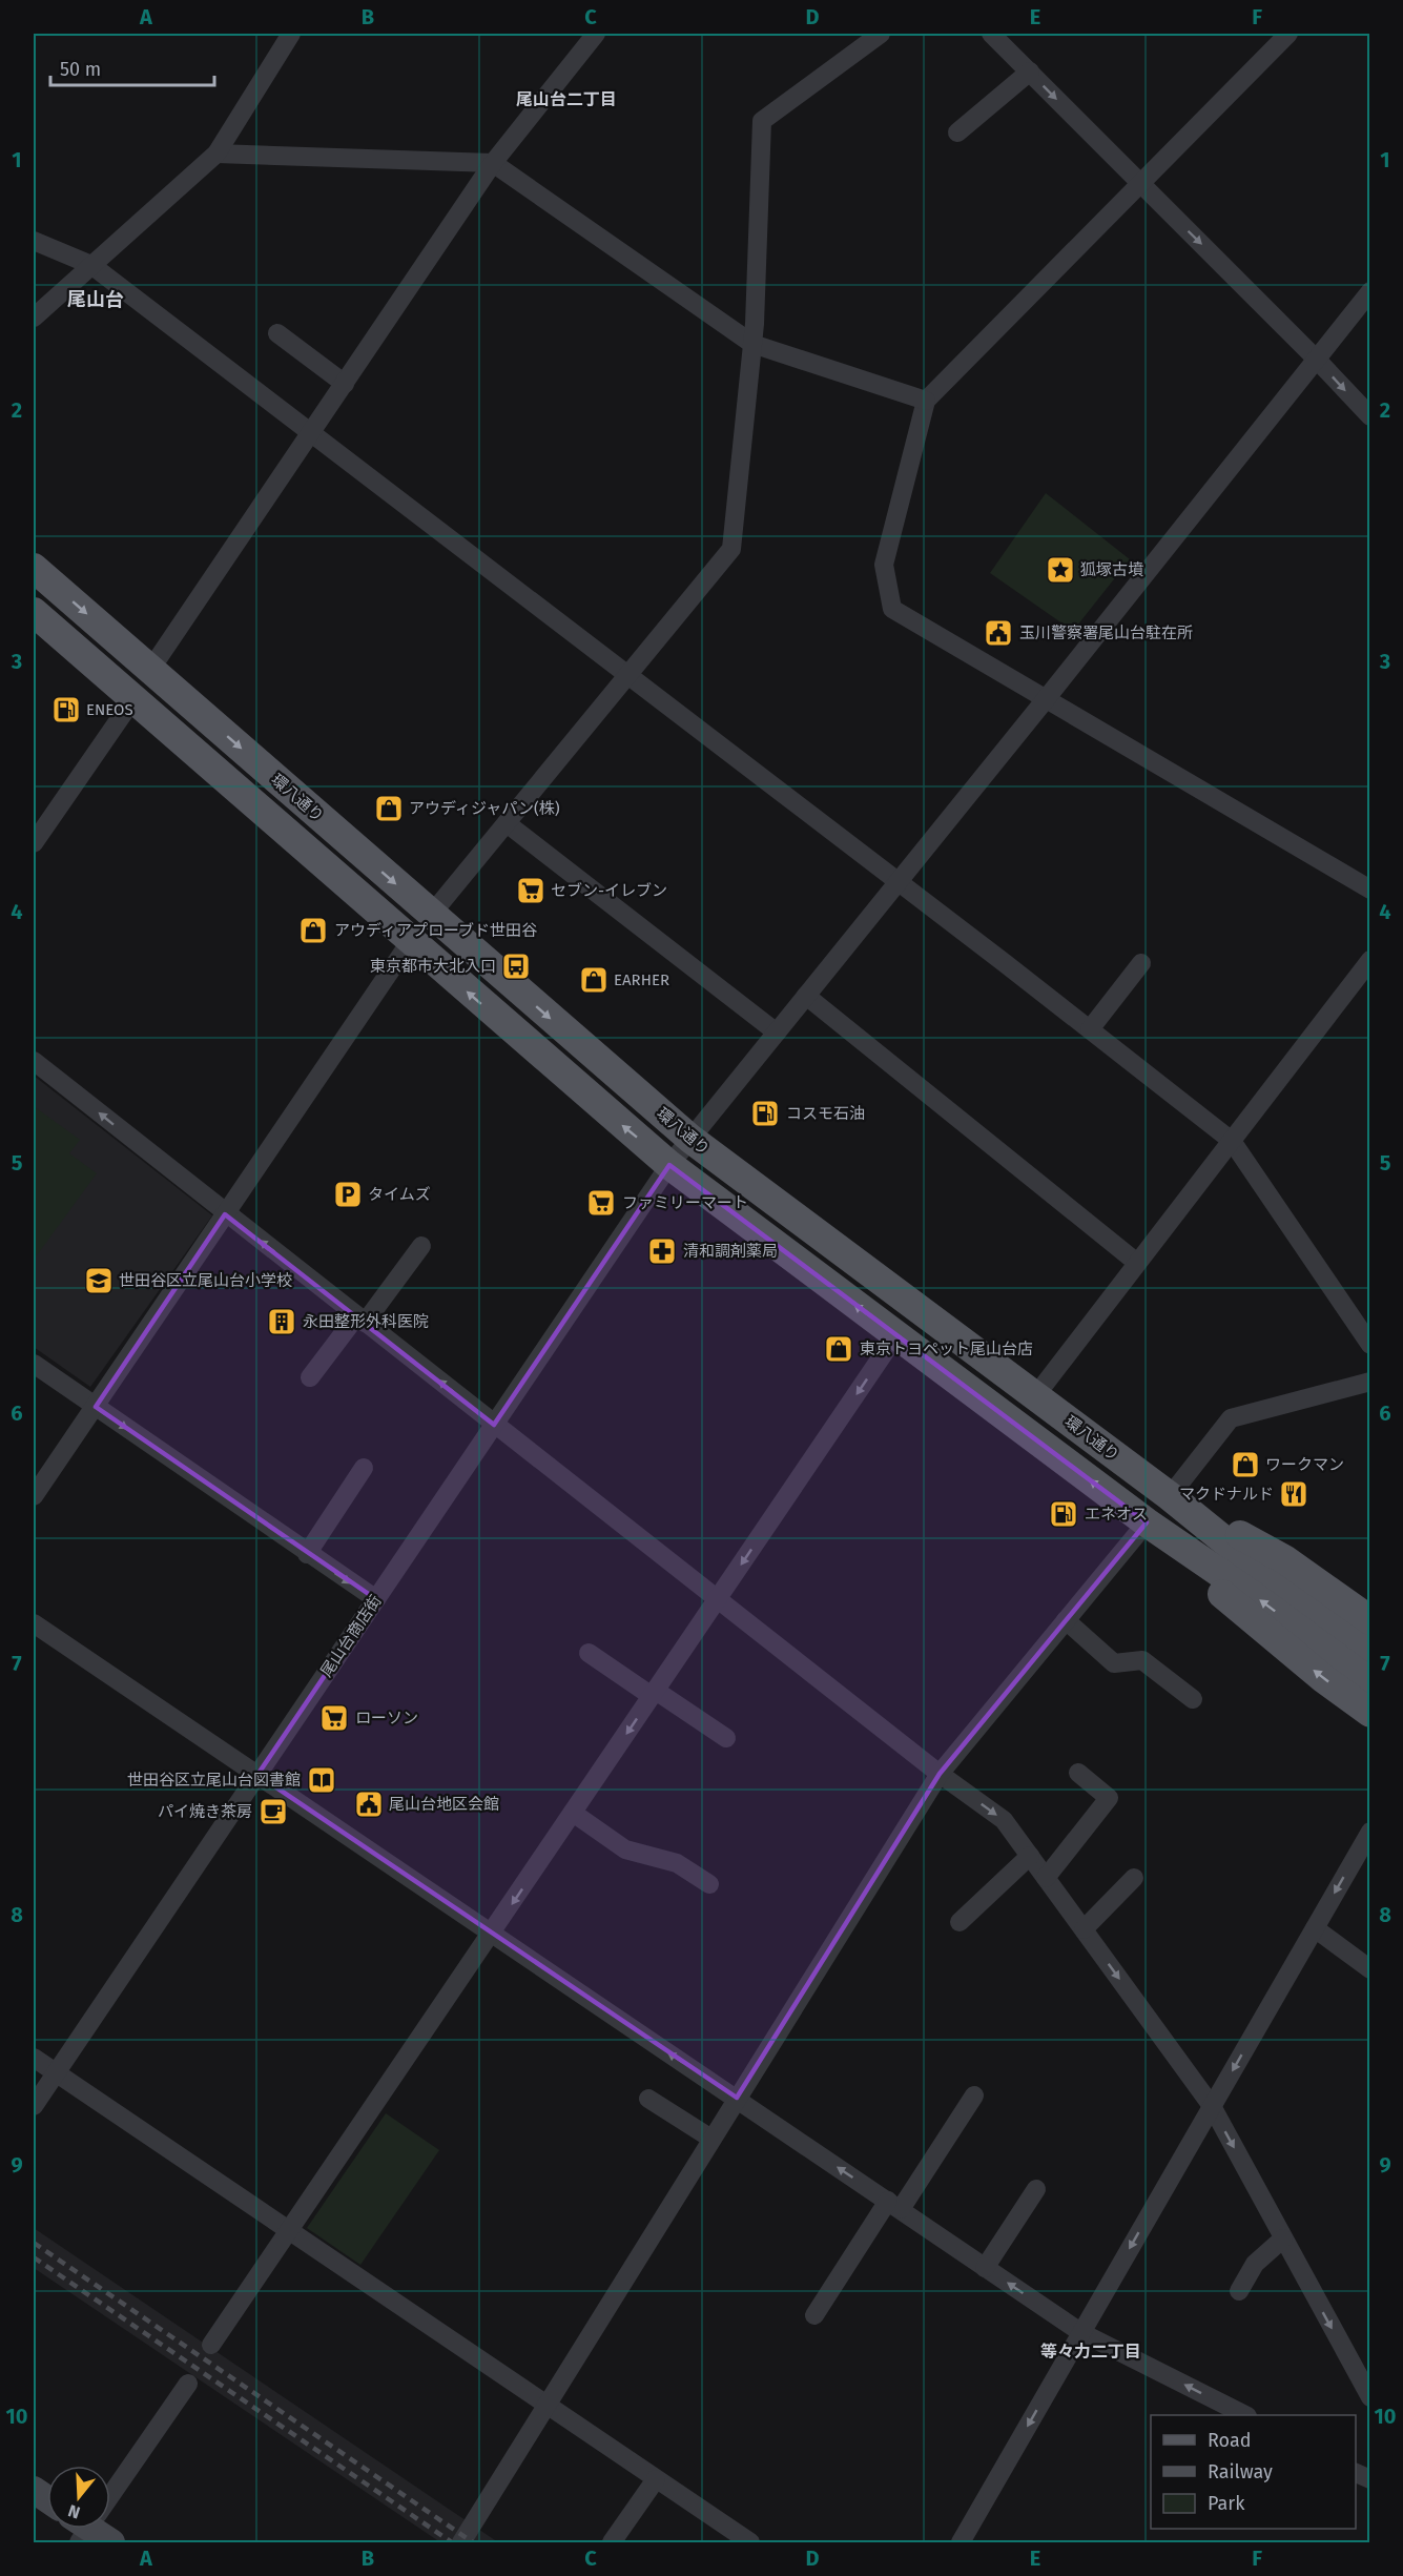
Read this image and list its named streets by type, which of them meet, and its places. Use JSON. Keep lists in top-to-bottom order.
{
  "streets": {
    "main road": ["環八通り"],
    "street": ["尾山台商店街"]
  },
  "crossings": [
    ["環八通り", "尾山台商店街"]
  ],
  "districts": ["尾山台二丁目", "尾山台", "等々力二丁目"],
  "places": {
    "place": ["狐塚古墳"],
    "public building": ["玉川警察署尾山台駐在所", "尾山台地区会館"],
    "fuel station": ["ENEOS", "コスモ石油", "エネオス"],
    "shop": [
      "アウディジャパン(株)",
      "アウディアプローブド世田谷",
      "EARHER",
      "東京トヨペット尾山台店",
      "ワークマン"
    ],
    "supermarket": ["セブン-イレブン", "ファミリーマート", "ローソン"],
    "bus stop": ["東京都市大北入口"],
    "parking": ["タイムズ"],
    "pharmacy": ["清和調剤薬局"],
    "school or university": ["世田谷区立尾山台小学校"],
    "building": ["永田整形外科医院"],
    "restaurant": ["マクドナルド"],
    "library": ["世田谷区立尾山台図書館"],
    "cafe": ["パイ焼き茶房"]
  },
  "legend": ["Road", "Railway", "Park"],
  "scale_bar": "50 m",
  "north": "bottom",
  "grid": {
    "columns": [
      "A",
      "B",
      "C",
      "D",
      "E",
      "F"
    ],
    "rows": [
      "1",
      "2",
      "3",
      "4",
      "5",
      "6",
      "7",
      "8",
      "9",
      "10"
    ]
  }
}
